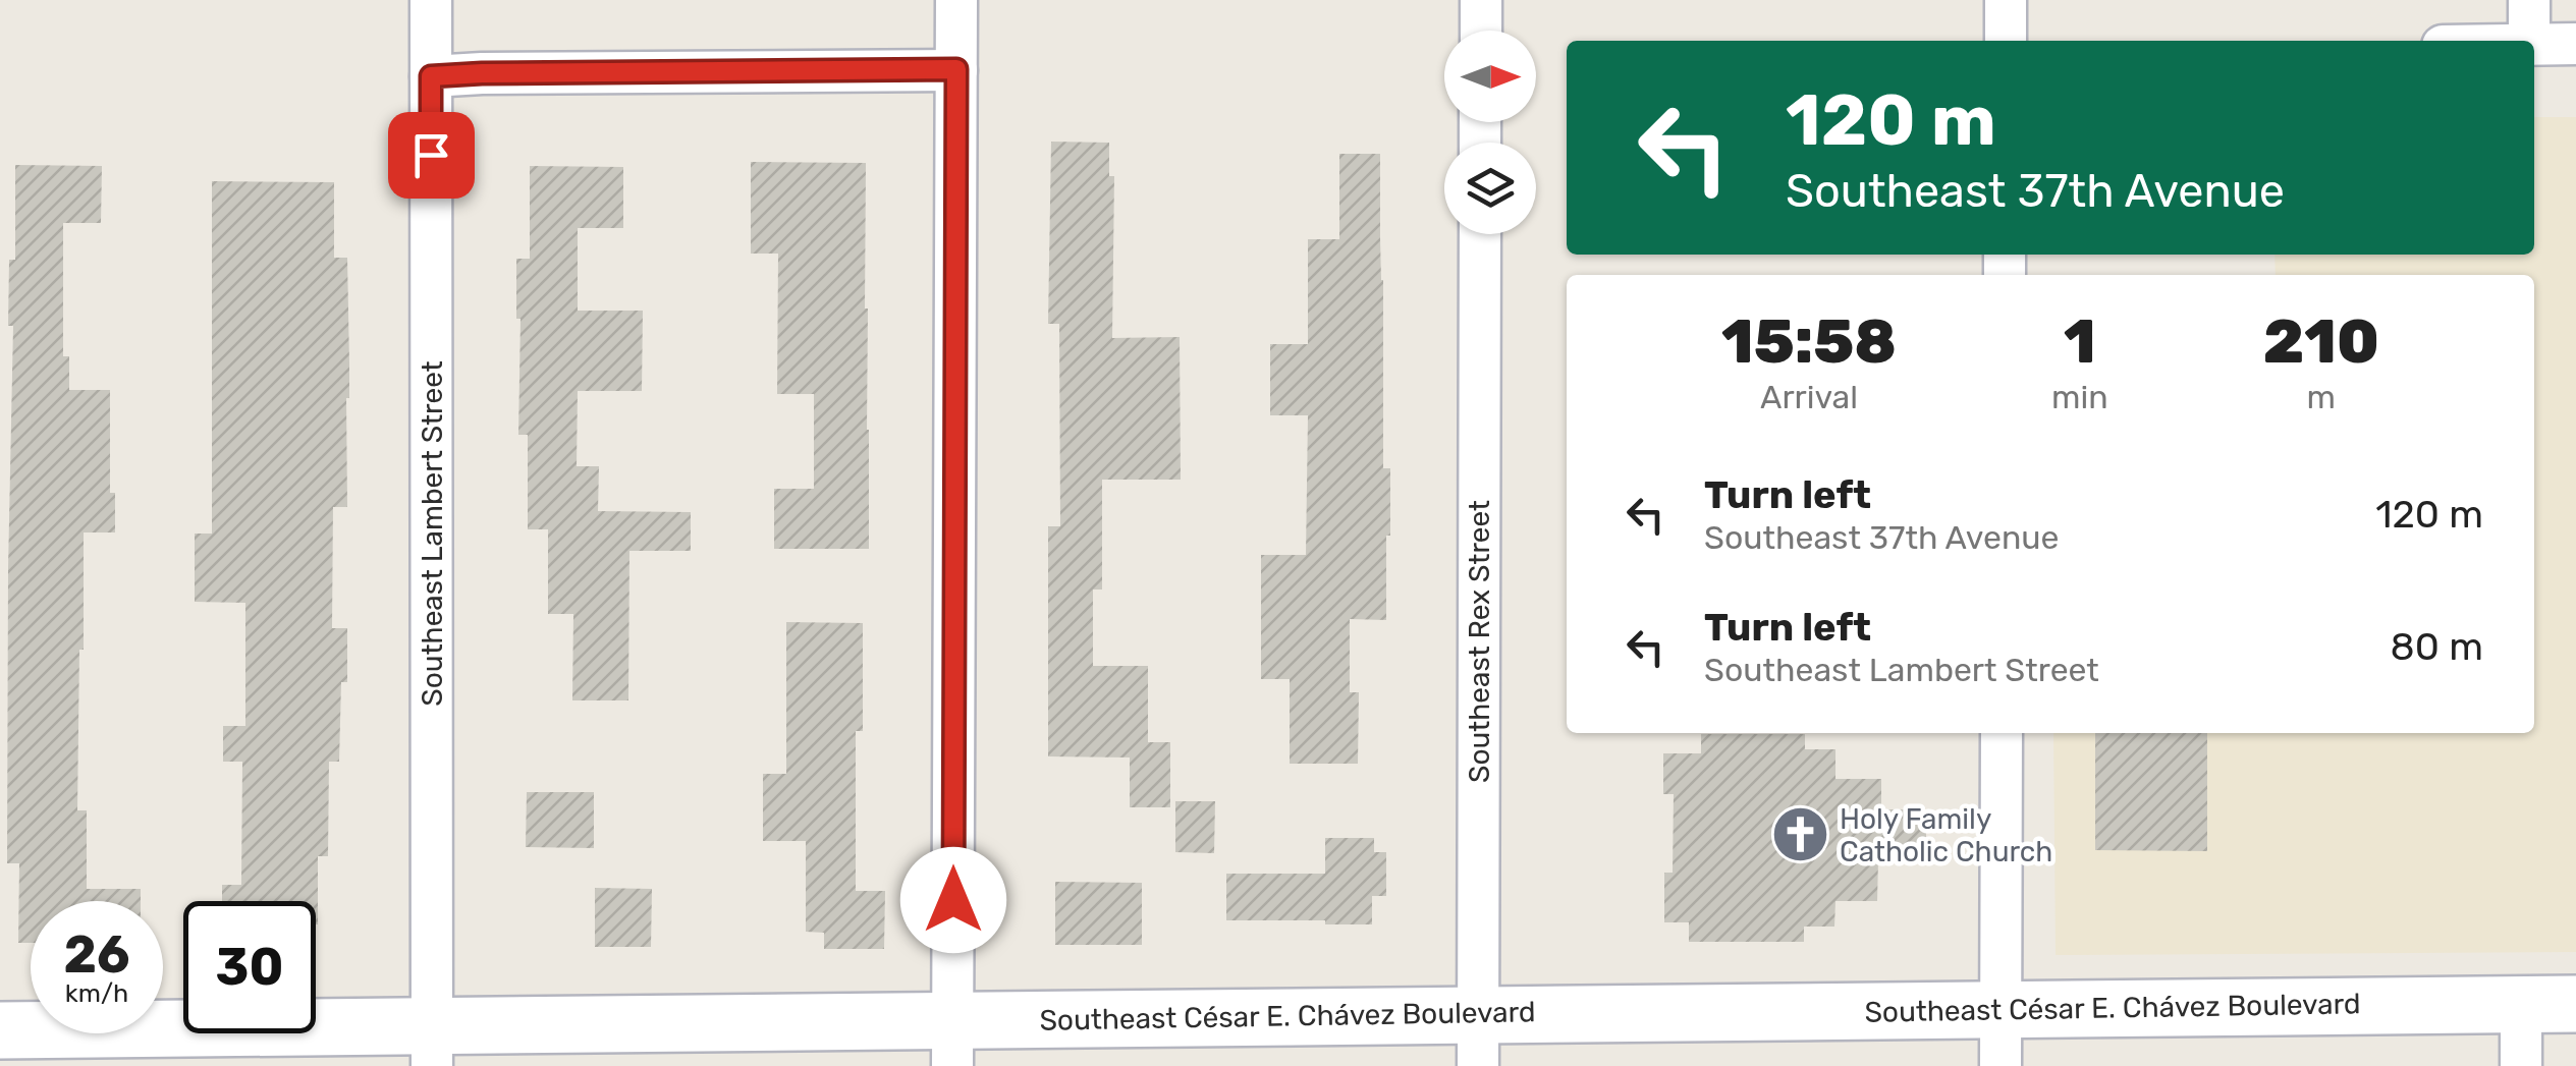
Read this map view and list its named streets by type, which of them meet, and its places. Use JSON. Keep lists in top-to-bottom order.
{
  "streets": {
    "street": ["Southeast Lambert Street", "Southeast Rex Street", "Southeast César E. Chávez Boulevard"]
  },
  "crossings": [
    ["Southeast Lambert Street", "Southeast César E. Chávez Boulevard"],
    ["Southeast Rex Street", "Southeast César E. Chávez Boulevard"]
  ],
  "places": {
    "church": ["Holy Family Catholic Church"]
  },
  "north": "right",
  "page": {
    "turn": ["120 m", "Southeast 37th Avenue"],
    "eta": [
      "15:58",
      "Arrival",
      "1",
      "min",
      "210",
      "m"
    ],
    "list": [
      {
        "name": "Turn left",
        "note": "Southeast 37th Avenue",
        "value": "120 m"
      },
      {
        "name": "Turn left",
        "note": "Southeast Lambert Street",
        "value": "80 m"
      }
    ],
    "speed": "26 km/h",
    "limit": "30"
  }
}
